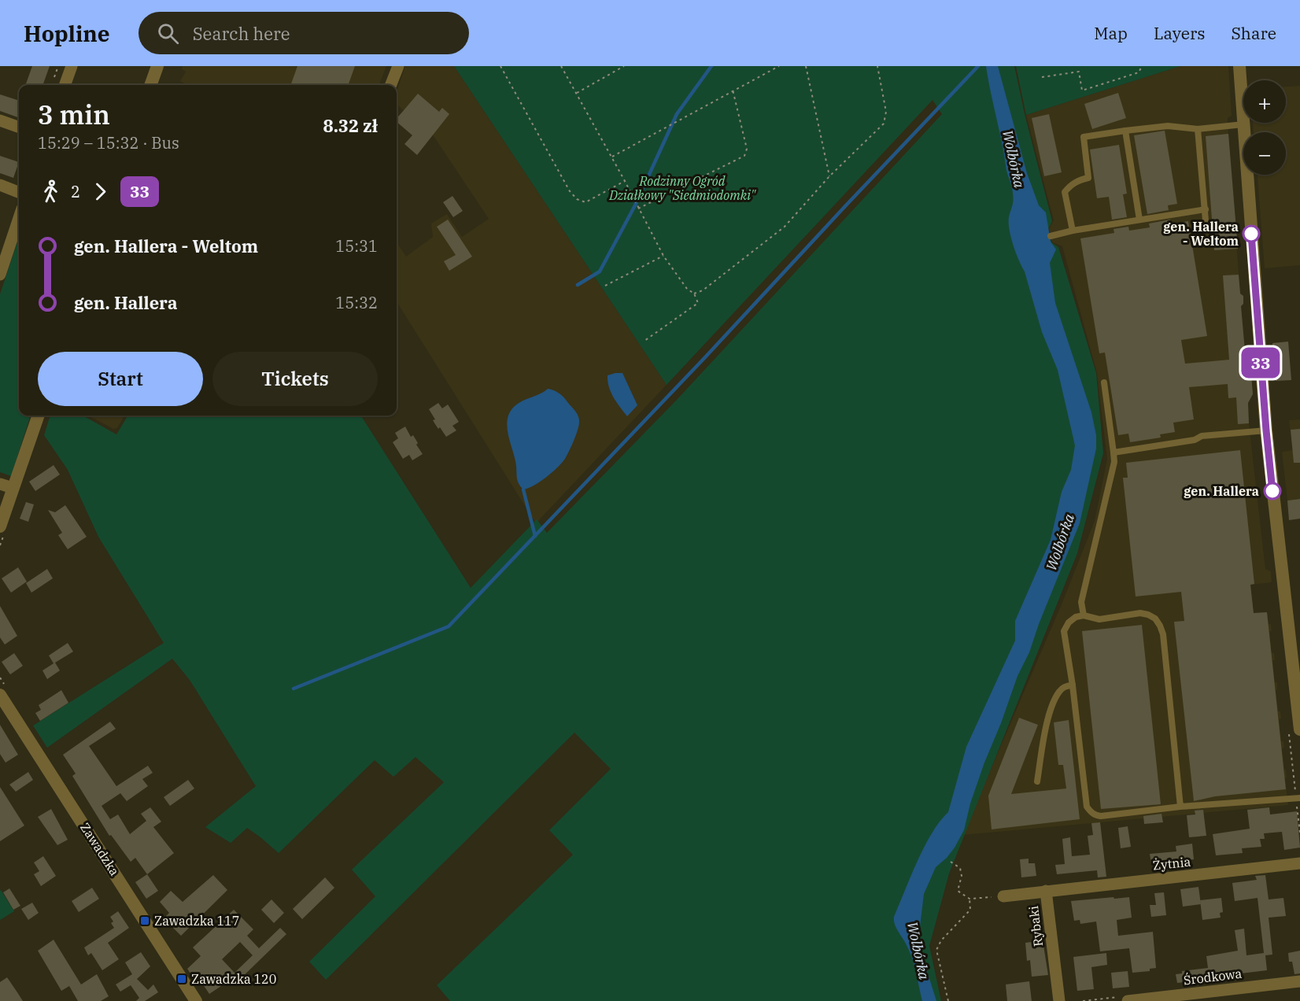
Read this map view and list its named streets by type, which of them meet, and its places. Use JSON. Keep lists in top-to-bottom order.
{
  "streets": {
    "street": [
      "Zawadzka",
      "Żytnia",
      "Rybaki",
      "Środkowa"
    ]
  },
  "crossings": [
    ["Żytnia", "Rybaki"]
  ],
  "water": ["Wolbórka"],
  "parks": ["Rodzinny Ogród Działkowy \"Siedmiodomki\""],
  "places": {
    "other": ["gen. Hallera - Weltom", "gen. Hallera"],
    "transit": ["Zawadzka 117", "Zawadzka 120"]
  },
  "lines": ["bus line 33"],
  "page": {
    "header": "Hopline",
    "search": "Search here",
    "nav": ["Map", "Layers", "Share"],
    "on_map": "33",
    "map_buttons": ["+", "−"],
    "heading": ["3 min", "15:29 – 15:32 · Bus", "8.32 zł"],
    "legs": ["2", "33"],
    "list": [
      {
        "name": "gen. Hallera - Weltom",
        "value": "15:31"
      },
      {
        "name": "gen. Hallera",
        "value": "15:32"
      }
    ],
    "buttons": ["Start", "Tickets"]
  }
}
